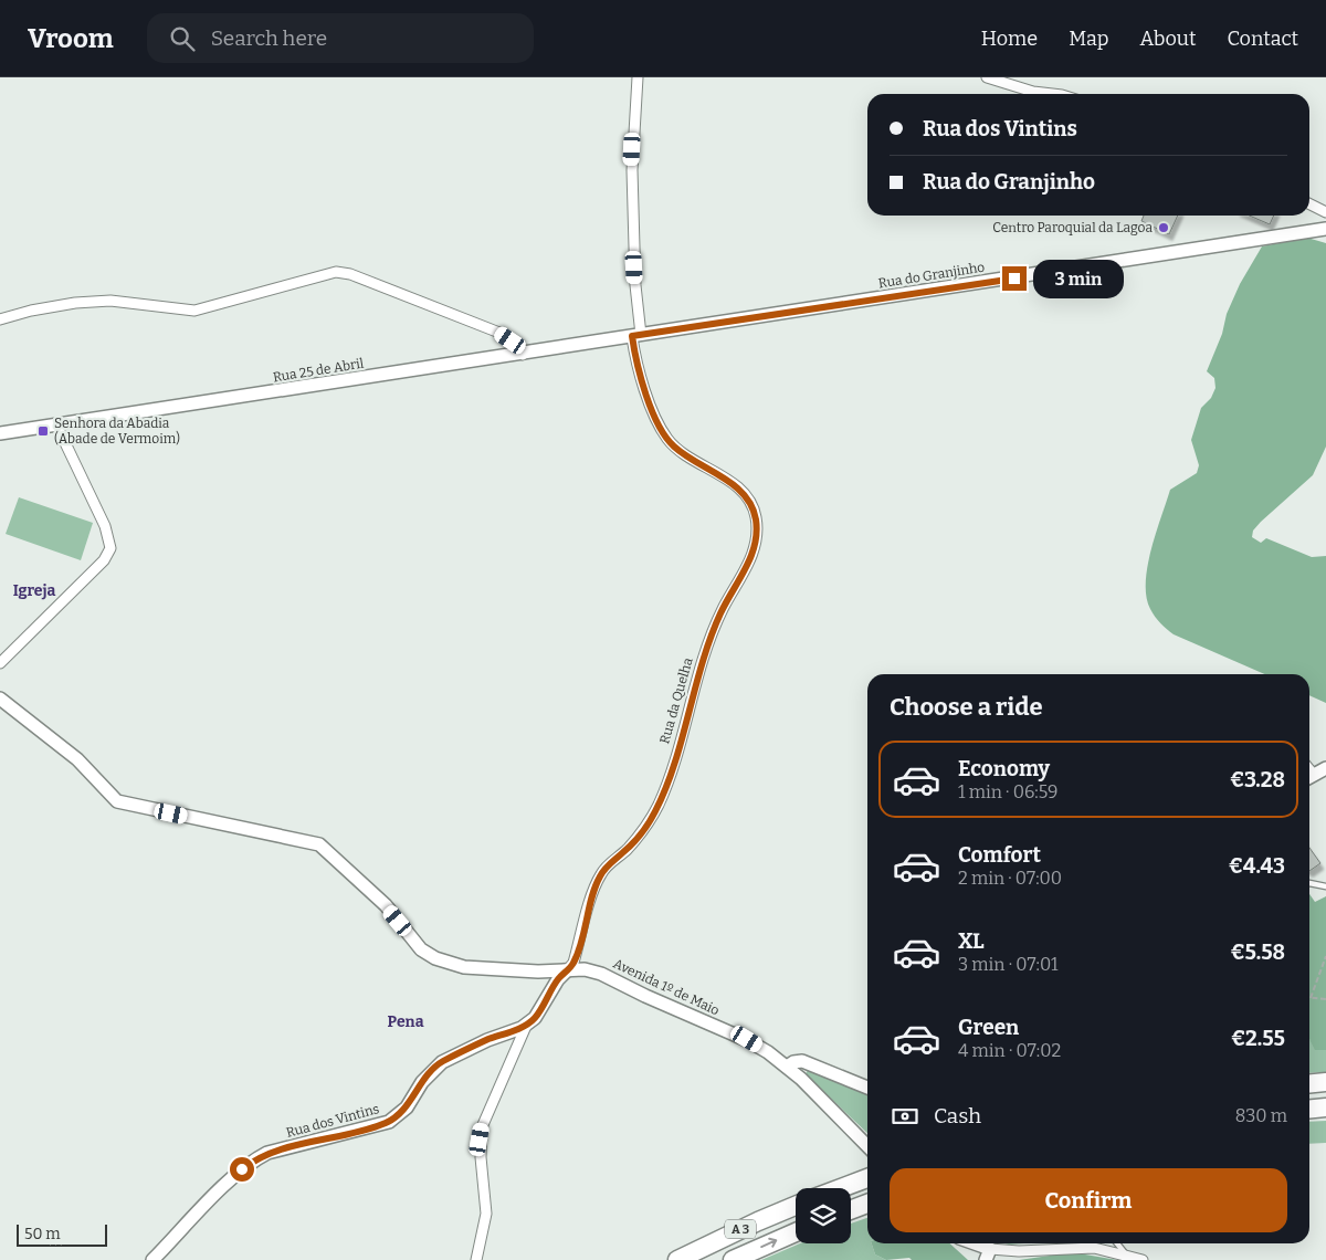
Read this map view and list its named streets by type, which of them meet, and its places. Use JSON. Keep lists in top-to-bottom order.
{
  "streets": {
    "highway": ["A 3"],
    "street": [
      "Rua do Granjinho",
      "Rua 25 de Abril",
      "Rua da Quelha",
      "Avenida 1º de Maio",
      "Rua dos Vintins"
    ]
  },
  "crossings": [
    ["Rua do Granjinho", "Rua 25 de Abril"],
    ["Rua do Granjinho", "Rua da Quelha"],
    ["Rua 25 de Abril", "Rua da Quelha"],
    ["Rua da Quelha", "Avenida 1º de Maio"],
    ["Rua da Quelha", "Rua dos Vintins"],
    ["Avenida 1º de Maio", "Rua dos Vintins"]
  ],
  "districts": ["Igreja", "Pena"],
  "places": {
    "other": ["Centro Paroquial da Lagoa"],
    "transit": ["Senhora da Abadia (Abade de Vermoim)"]
  },
  "scale_bar": "50 m",
  "page": {
    "header": "Vroom",
    "search": "Search here",
    "nav": [
      "Home",
      "Map",
      "About",
      "Contact"
    ],
    "banner": ["Rua dos Vintins", "Rua do Granjinho"],
    "bubble": "3 min",
    "heading": "Choose a ride",
    "list": [
      {
        "name": "Economy",
        "note": "1 min · 06:59",
        "value": "€3.28"
      },
      {
        "name": "Comfort",
        "note": "2 min · 07:00",
        "value": "€4.43"
      },
      {
        "name": "XL",
        "note": "3 min · 07:01",
        "value": "€5.58"
      },
      {
        "name": "Green",
        "note": "4 min · 07:02",
        "value": "€2.55"
      }
    ],
    "pay": ["Cash", "830 m"],
    "buttons": "Confirm",
    "scale": "50 m"
  }
}
